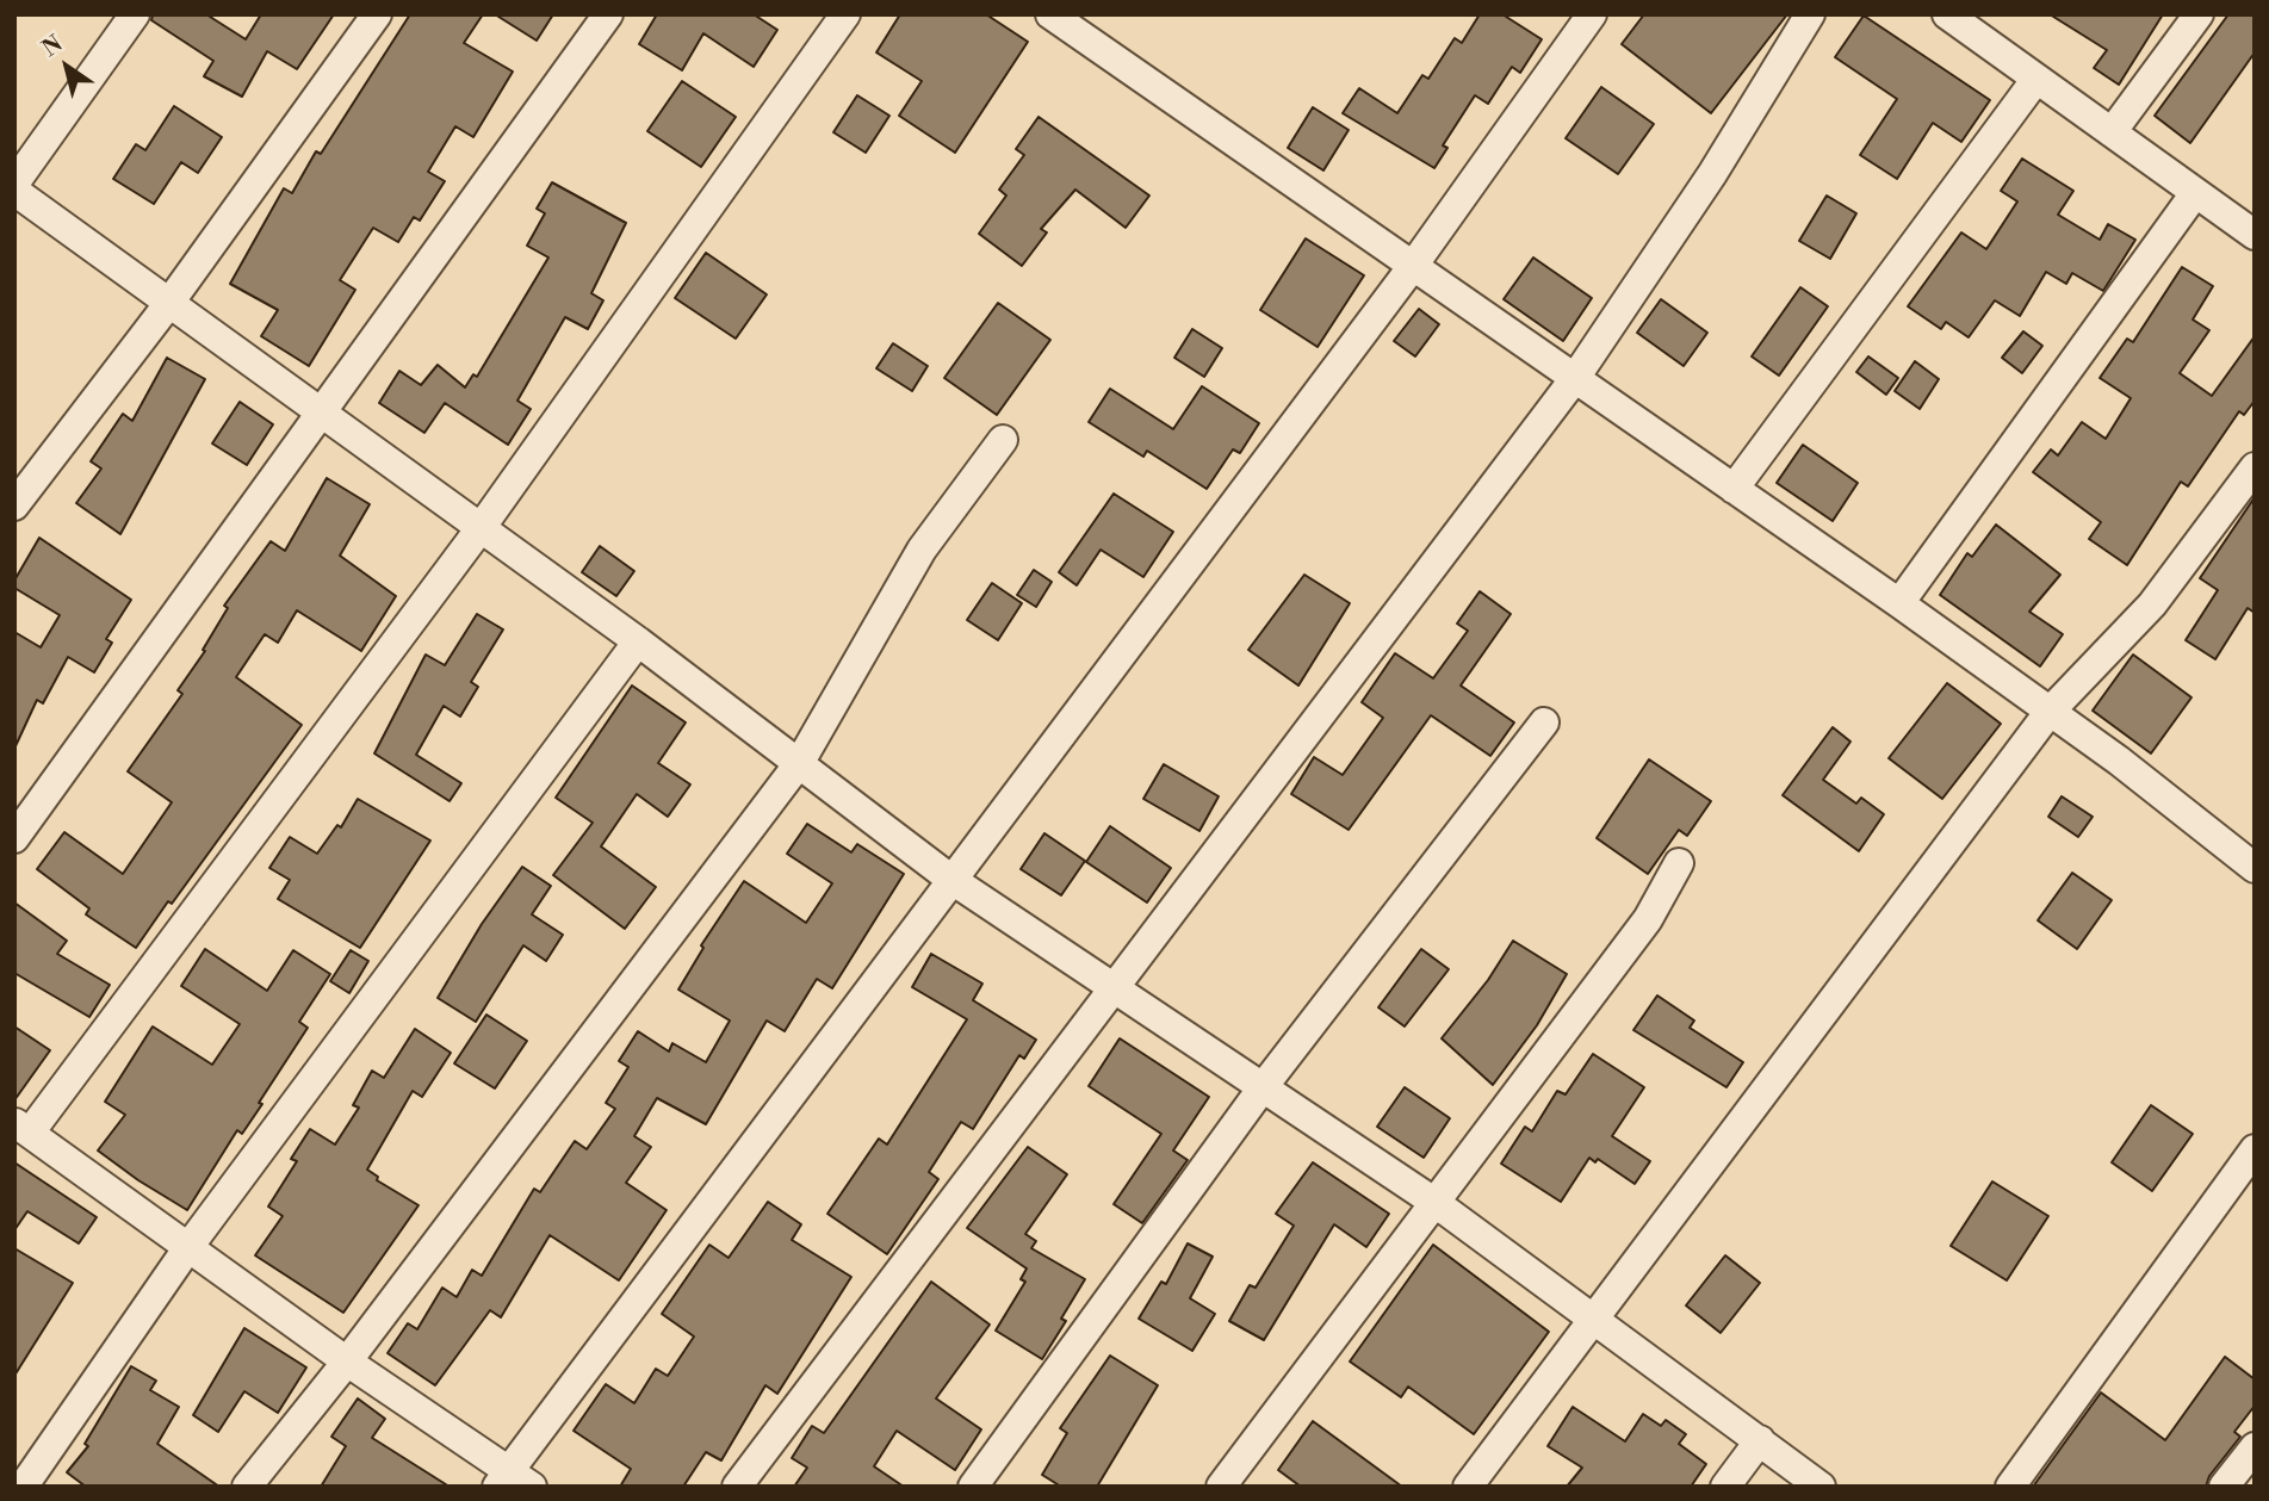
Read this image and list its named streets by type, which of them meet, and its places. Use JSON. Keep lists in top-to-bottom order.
{
  "north": "top left"
}
